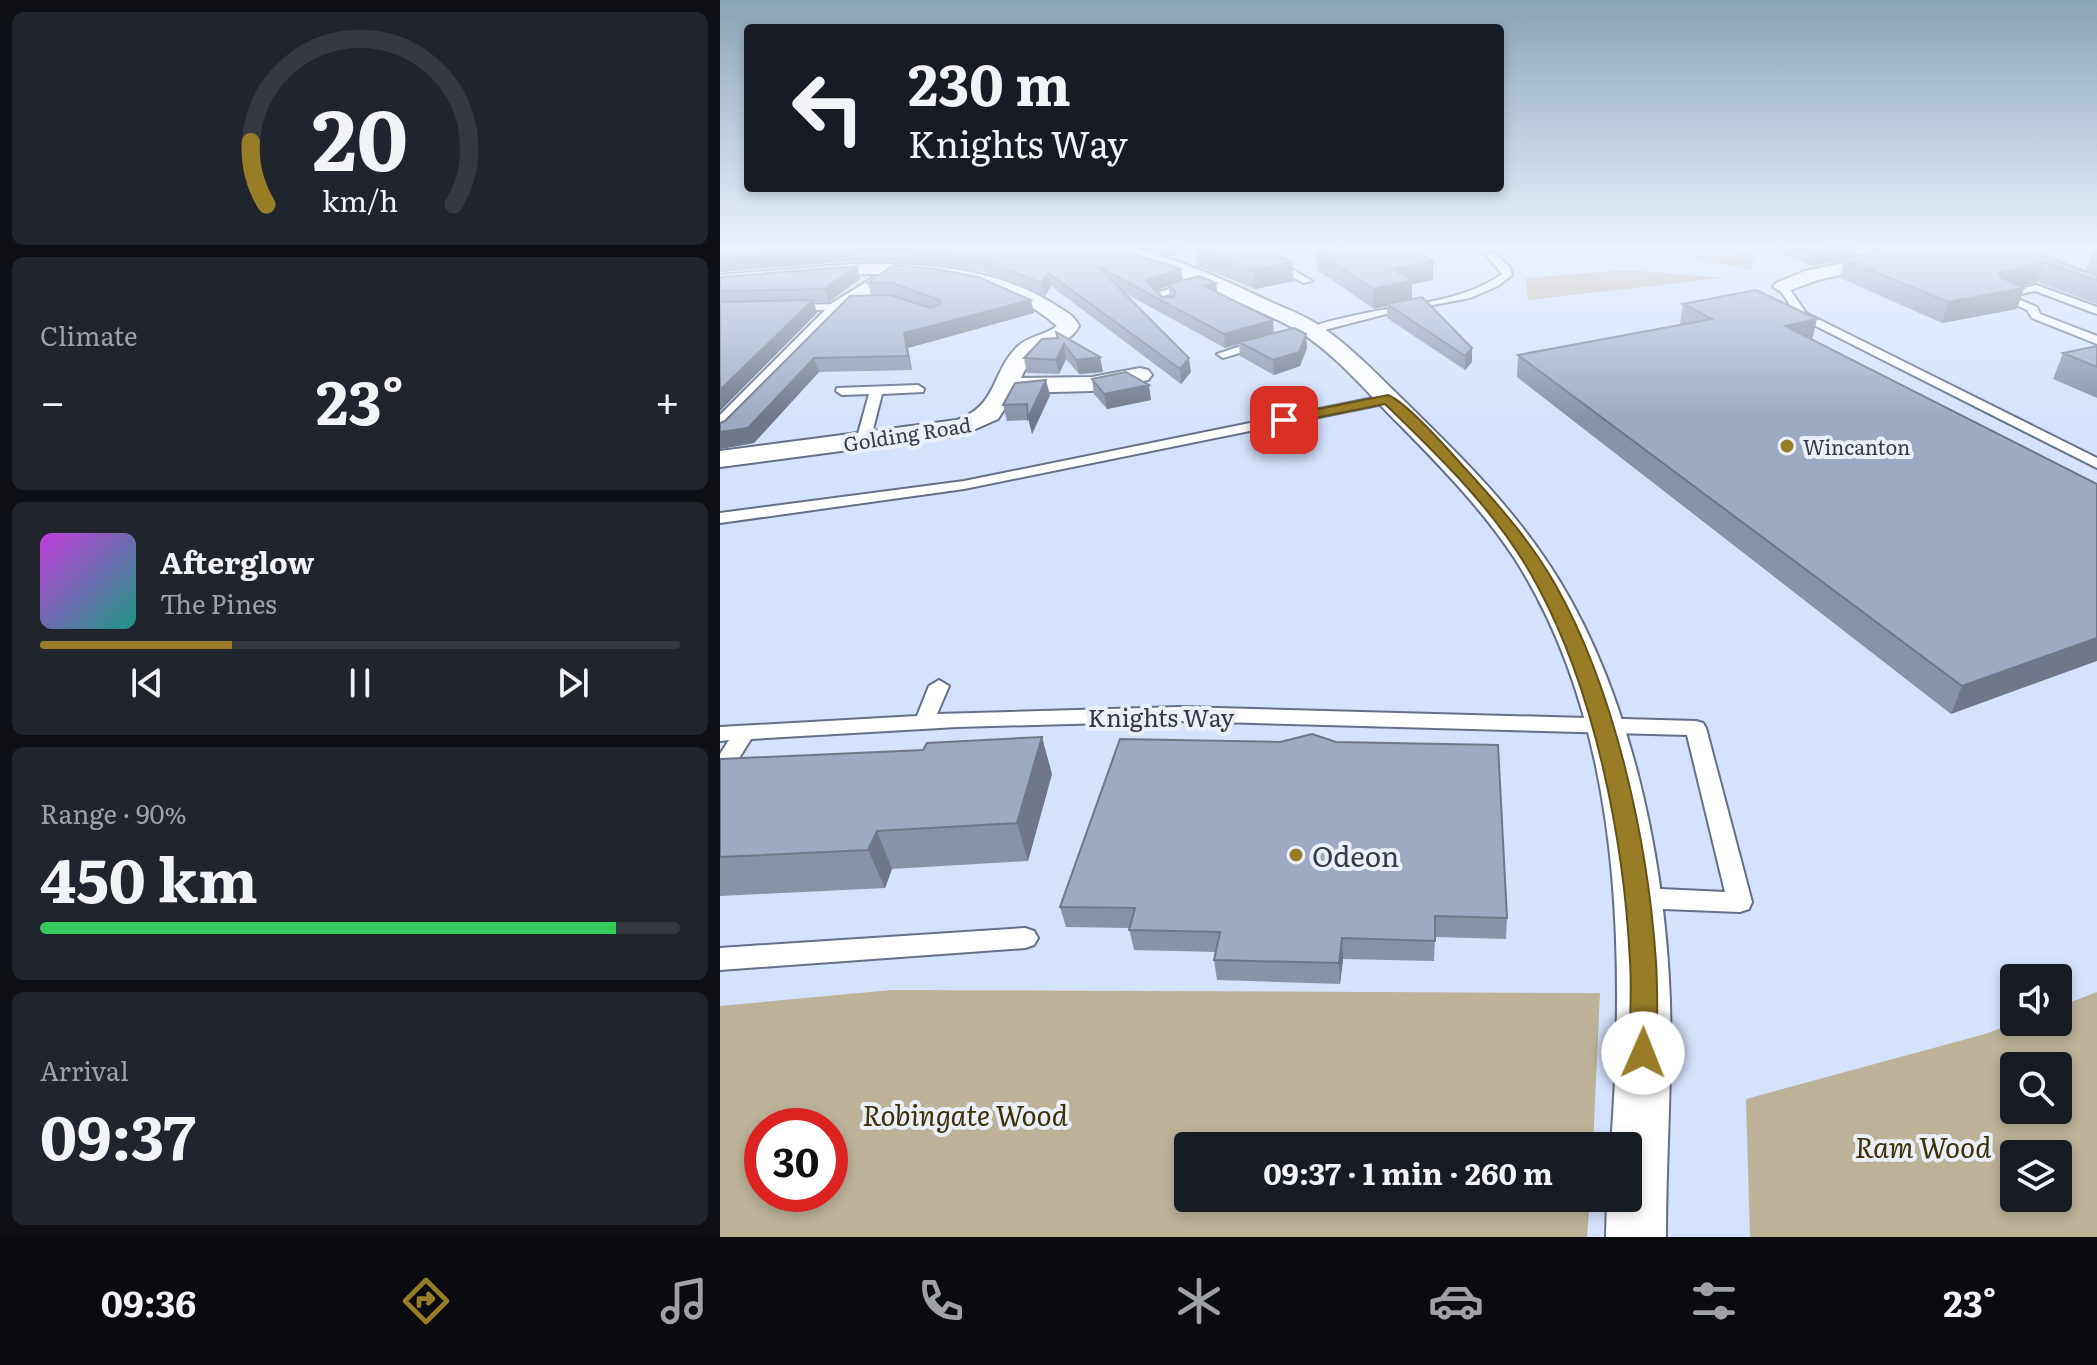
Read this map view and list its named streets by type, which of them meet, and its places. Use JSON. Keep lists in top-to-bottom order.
{
  "streets": {
    "street": ["Golding Road"],
    "lane": ["Knights Way"]
  },
  "parks": ["Robingate Wood", "Ram Wood"],
  "places": ["Wincanton", "Odeon"],
  "page": {
    "turn": ["230 m", "Knights Way"],
    "tile": [
      "Climate",
      ["Range · 90%", "450 km"],
      ["Arrival", "09:37"]
    ],
    "heat": ["−", "23°", "+"],
    "song": ["Afterglow", "The Pines"],
    "limit": "30",
    "trip": "09:37 · 1 min · 260 m",
    "tabs": ["09:36", "23°"],
    "gauge": ["20", "km/h"]
  }
}
